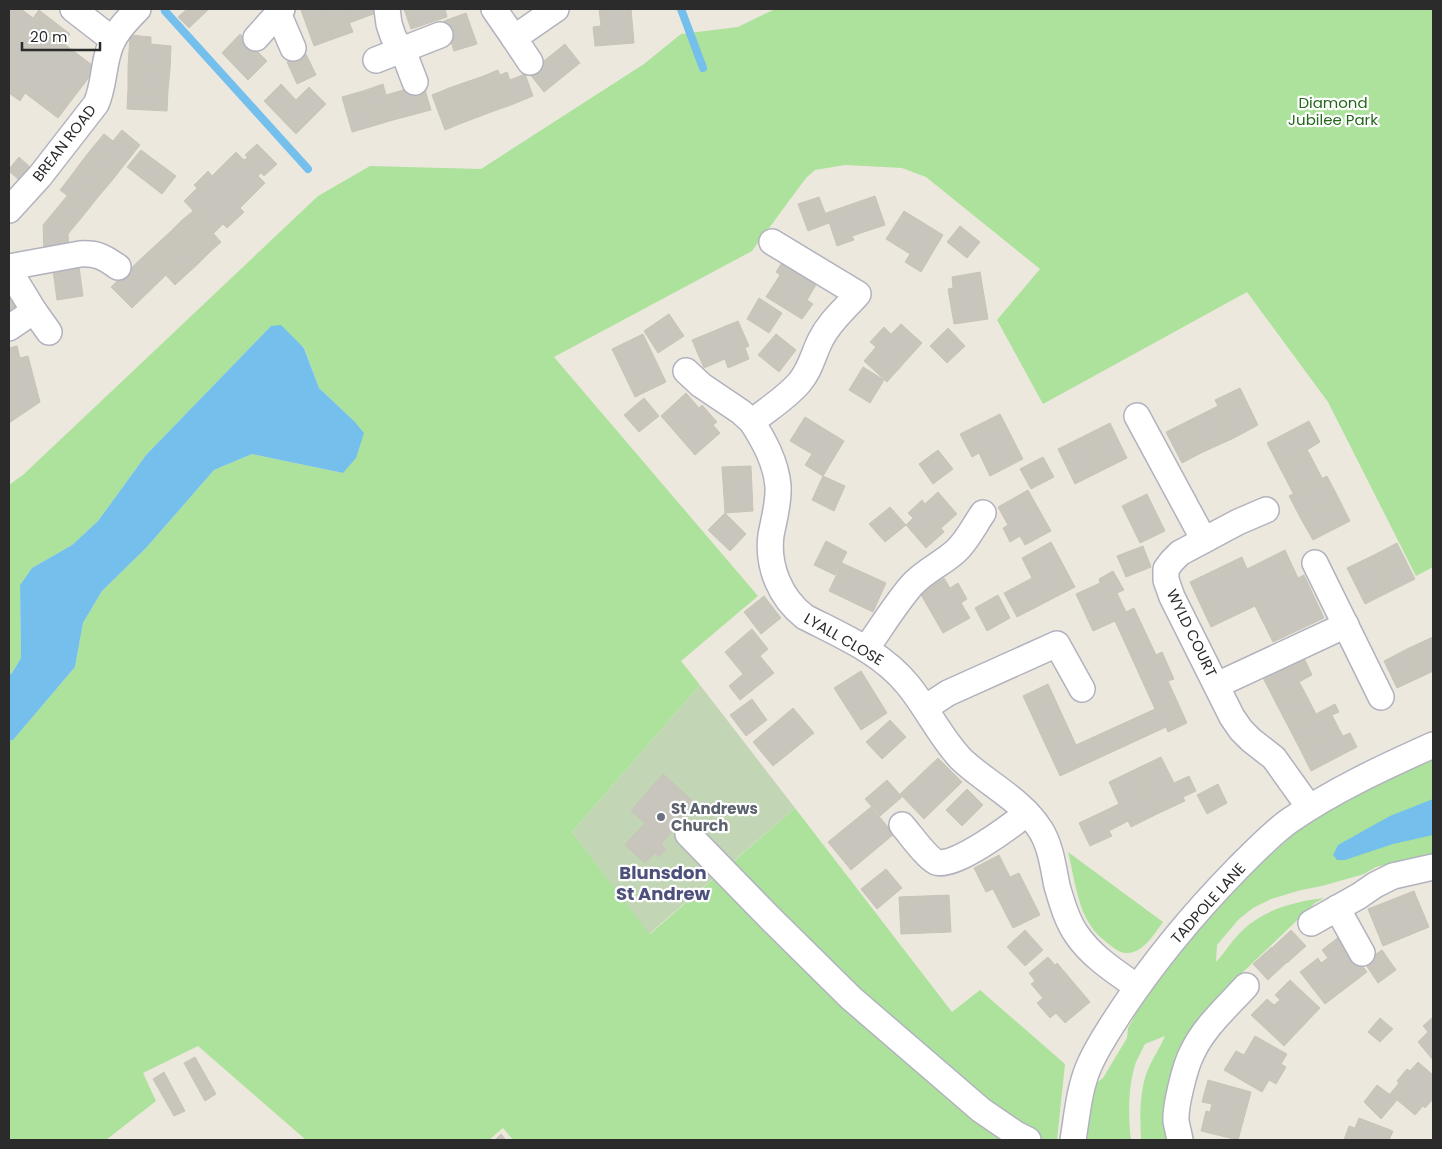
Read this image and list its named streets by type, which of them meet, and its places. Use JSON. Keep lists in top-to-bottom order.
{
  "streets": {
    "street": [
      "BREAN ROAD",
      "WYLD COURT",
      "LYALL CLOSE",
      "TADPOLE LANE"
    ]
  },
  "crossings": [
    ["WYLD COURT", "TADPOLE LANE"],
    ["LYALL CLOSE", "TADPOLE LANE"]
  ],
  "districts": ["Blunsdon St Andrew"],
  "parks": ["Diamond Jubilee Park"],
  "places": ["St Andrews Church"],
  "scale_bar": "20 m"
}
